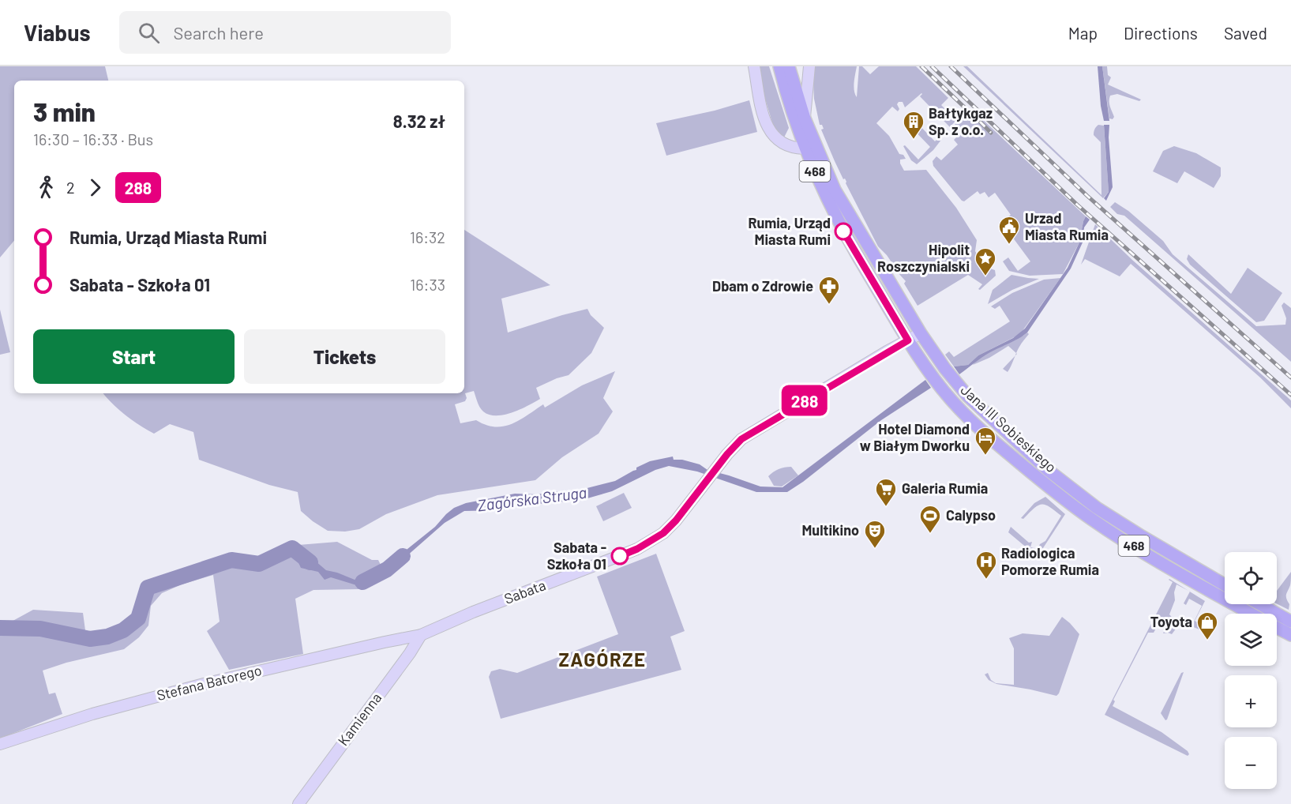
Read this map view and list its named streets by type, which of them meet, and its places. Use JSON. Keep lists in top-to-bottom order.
{
  "streets": {
    "main road": ["468", "Jana III Sobieskiego"],
    "street": ["Sabata", "Stefana Batorego", "Kamienna"]
  },
  "crossings": [
    ["Jana III Sobieskiego", "Sabata"],
    ["Sabata", "Stefana Batorego"],
    ["Sabata", "Kamienna"],
    ["Stefana Batorego", "Kamienna"]
  ],
  "districts": ["ZAGÓRZE"],
  "water": ["Zagórska Struga"],
  "places": {
    "building": ["Bałtykgaz Sp. z o.o."],
    "other": ["Rumia, Urząd Miasta Rumi", "Sabata - Szkoła 01"],
    "public building": ["Urzad Miasta Rumia"],
    "place": ["Hipolit Roszczynialski"],
    "pharmacy": ["Dbam o Zdrowie"],
    "hotel": ["Hotel Diamond w Białym Dworku"],
    "supermarket": ["Galeria Rumia"],
    "sports": ["Calypso"],
    "theatre": ["Multikino"],
    "hospital": ["Radiologica Pomorze Rumia"],
    "shop": ["Toyota"]
  },
  "lines": ["bus line 288"],
  "page": {
    "header": "Viabus",
    "search": "Search here",
    "nav": ["Map", "Directions", "Saved"],
    "on_map": "288",
    "heading": ["3 min", "16:30 – 16:33 · Bus", "8.32 zł"],
    "legs": ["2", "288"],
    "list": [
      {
        "name": "Rumia, Urząd Miasta Rumi",
        "value": "16:32"
      },
      {
        "name": "Sabata - Szkoła 01",
        "value": "16:33"
      }
    ],
    "buttons": ["Start", "Tickets"],
    "map_buttons": ["+", "−"]
  }
}
